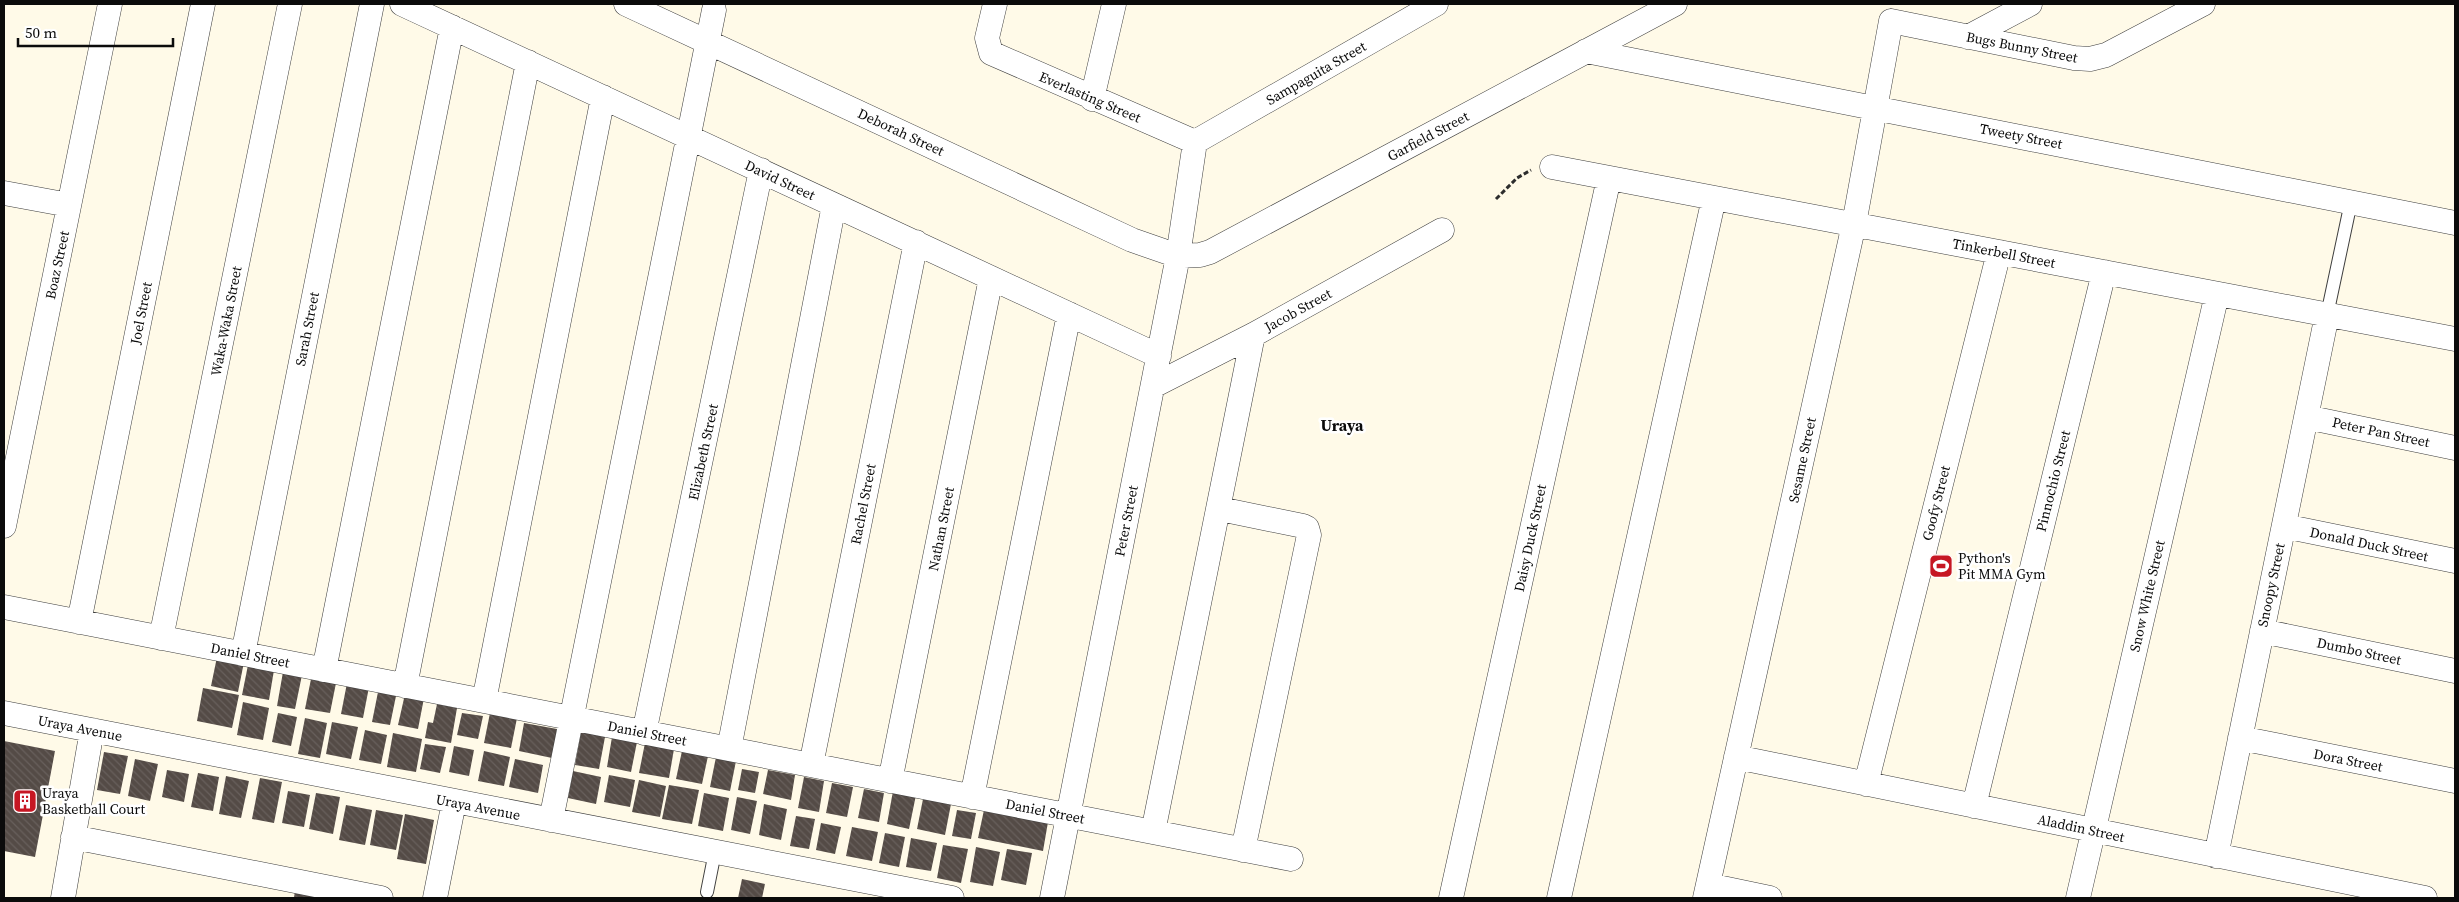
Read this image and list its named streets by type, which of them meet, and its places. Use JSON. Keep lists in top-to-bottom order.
{
  "streets": {
    "street": [
      "Bugs Bunny Street",
      "Sampaguita Street",
      "Everlasting Street",
      "Deborah Street",
      "Garfield Street",
      "Tweety Street",
      "David Street",
      "Tinkerbell Street",
      "Boaz Street",
      "Jacob Street",
      "Joel Street",
      "Waka-Waka Street",
      "Sarah Street",
      "Peter Pan Street",
      "Elizabeth Street",
      "Sesame Street",
      "Pinnochio Street",
      "Goofy Street",
      "Rachel Street",
      "Peter Street",
      "Nathan Street",
      "Daisy Duck Street",
      "Donald Duck Street",
      "Snoopy Street",
      "Snow White Street",
      "Dumbo Street",
      "Daniel Street",
      "Uraya Avenue",
      "Dora Street",
      "Aladdin Street"
    ]
  },
  "crossings": [
    ["Bugs Bunny Street", "Sesame Street"],
    ["Sampaguita Street", "Everlasting Street"],
    ["Sampaguita Street", "Peter Street"],
    ["Everlasting Street", "Peter Street"],
    ["Deborah Street", "Garfield Street"],
    ["Deborah Street", "Peter Street"],
    ["Garfield Street", "Tweety Street"],
    ["Garfield Street", "Peter Street"],
    ["Tweety Street", "Sesame Street"],
    ["David Street", "Elizabeth Street"],
    ["David Street", "Rachel Street"],
    ["David Street", "Peter Street"],
    ["David Street", "Nathan Street"],
    ["Tinkerbell Street", "Sesame Street"],
    ["Tinkerbell Street", "Pinnochio Street"],
    ["Tinkerbell Street", "Goofy Street"],
    ["Tinkerbell Street", "Daisy Duck Street"],
    ["Tinkerbell Street", "Snoopy Street"],
    ["Tinkerbell Street", "Snow White Street"],
    ["Jacob Street", "Peter Street"],
    ["Joel Street", "Daniel Street"],
    ["Waka-Waka Street", "Daniel Street"],
    ["Sarah Street", "Daniel Street"],
    ["Peter Pan Street", "Snoopy Street"],
    ["Elizabeth Street", "Daniel Street"],
    ["Sesame Street", "Aladdin Street"],
    ["Pinnochio Street", "Aladdin Street"],
    ["Goofy Street", "Aladdin Street"],
    ["Rachel Street", "Daniel Street"],
    ["Peter Street", "Daniel Street"],
    ["Nathan Street", "Daniel Street"],
    ["Donald Duck Street", "Snoopy Street"],
    ["Snoopy Street", "Dumbo Street"],
    ["Snoopy Street", "Dora Street"],
    ["Snoopy Street", "Aladdin Street"],
    ["Snow White Street", "Aladdin Street"]
  ],
  "districts": ["Uraya"],
  "places": {
    "sports": ["Python's Pit MMA Gym"],
    "building": ["Uraya Basketball Court"]
  },
  "scale_bar": "50 m"
}
